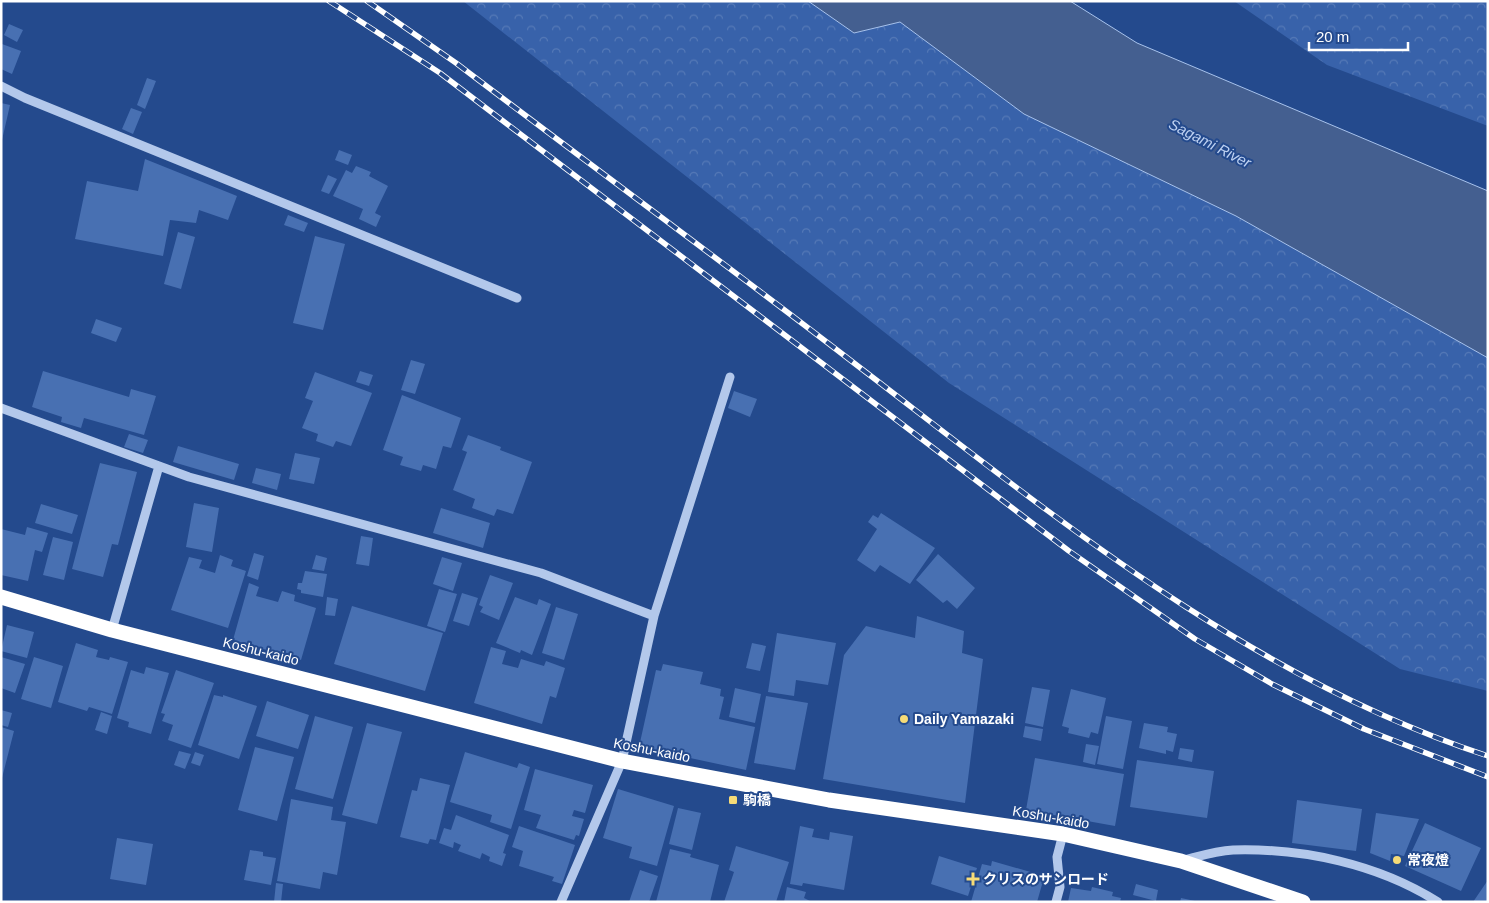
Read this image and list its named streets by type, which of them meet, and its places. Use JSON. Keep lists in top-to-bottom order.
{
  "streets": {
    "highway": ["Koshu-kaido"]
  },
  "water": ["Sagami River"],
  "places": {
    "other": ["Daily Yamazaki", "常夜燈"],
    "transit": ["駒橋"],
    "health": ["クリスのサンロード"]
  },
  "scale_bar": "20 m"
}
